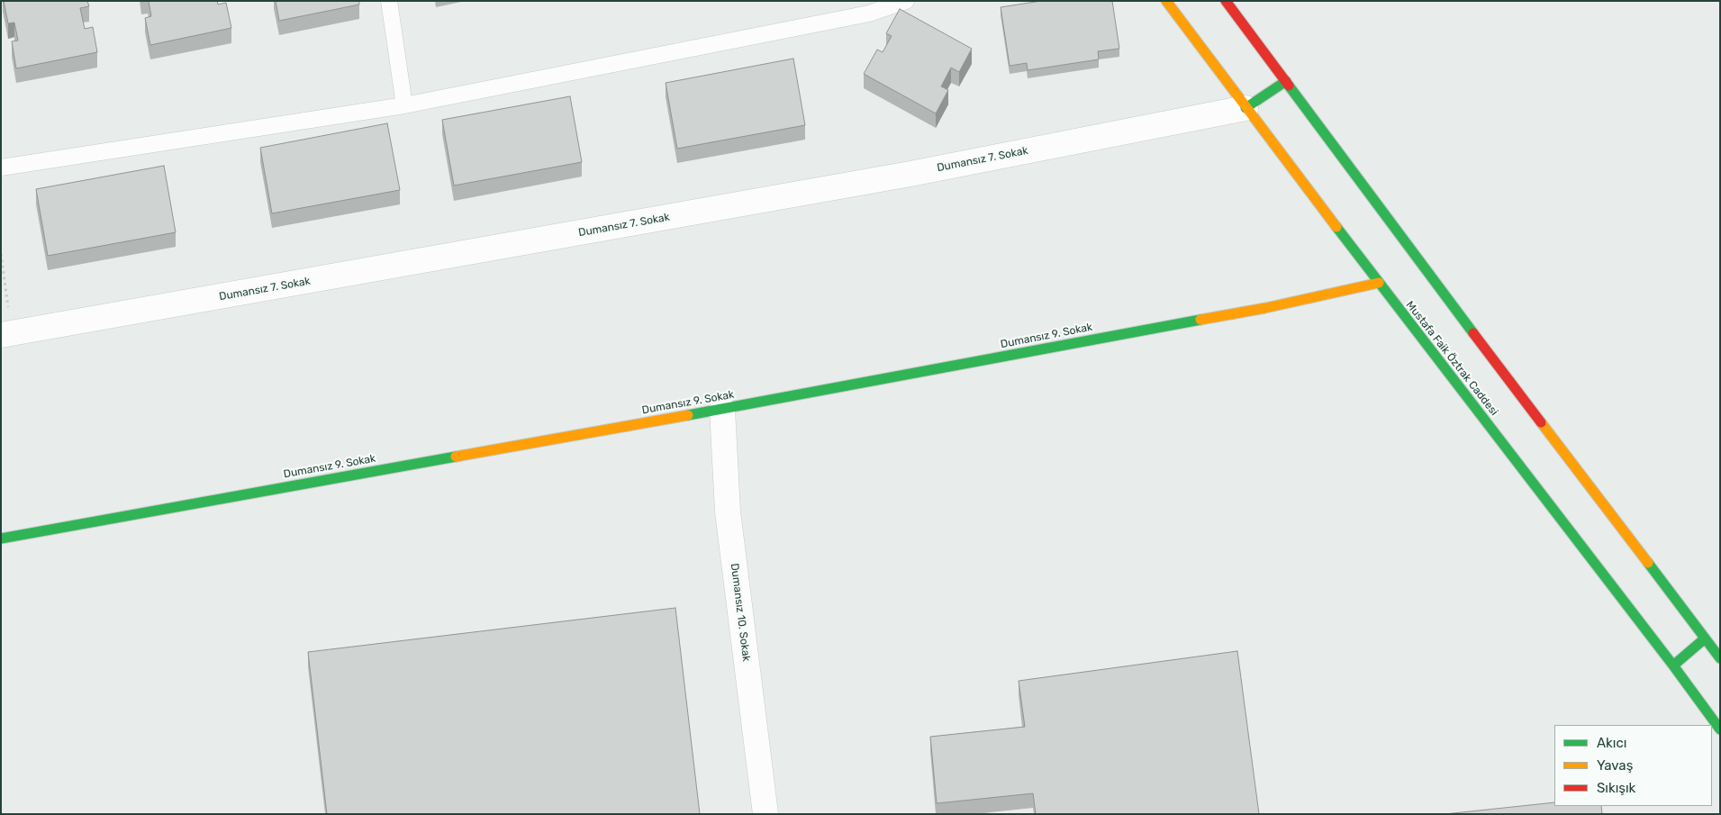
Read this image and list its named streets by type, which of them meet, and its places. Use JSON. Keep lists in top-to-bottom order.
{
  "streets": {
    "street": [
      "Dumansız 7. Sokak",
      "Dumansız 9. Sokak",
      "Mustafa Faik Öztrak Caddesi",
      "Dumansız 10. Sokak"
    ]
  },
  "crossings": [
    ["Dumansız 7. Sokak", "Mustafa Faik Öztrak Caddesi"],
    ["Dumansız 9. Sokak", "Mustafa Faik Öztrak Caddesi"],
    ["Dumansız 9. Sokak", "Dumansız 10. Sokak"]
  ],
  "legend": ["Akıcı", "Yavaş", "Sıkışık"]
}
